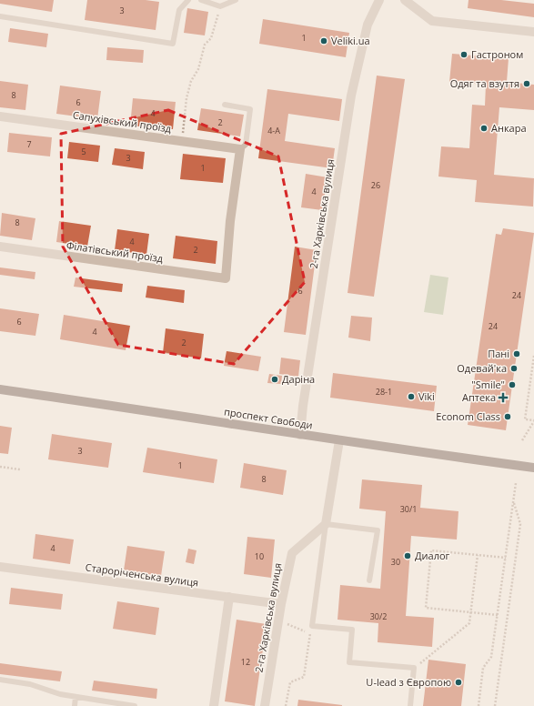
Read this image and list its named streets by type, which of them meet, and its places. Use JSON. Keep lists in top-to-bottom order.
{
  "streets": {
    "main road": ["проспект Свободи"],
    "street": [
      "Сапухівський проїзд",
      "2-га Харківська вулиця",
      "Філатівський проїзд",
      "Староріченська вулиця"
    ]
  },
  "crossings": [
    ["Сапухівський проїзд", "Філатівський проїзд"],
    ["2-га Харківська вулиця", "проспект Свободи"],
    ["2-га Харківська вулиця", "Староріченська вулиця"]
  ],
  "places": {
    "other": [
      "Veliki.ua",
      "Гастроном",
      "Одяг та взуття",
      "Анкара",
      "Пані",
      "Одевай'ка",
      "Даріна",
      "\"Smile\"",
      "Viki",
      "Econom Class",
      "Диалог",
      "U-lead з Європою"
    ],
    "health": ["Аптека"]
  },
  "house_numbers": [
    "3",
    "1",
    "8",
    "6",
    "4",
    "2",
    "4-А",
    "7",
    "5",
    "3",
    "1",
    "26",
    "4",
    "8",
    "4",
    "2",
    "6",
    "24",
    "6",
    "24",
    "4",
    "2",
    "28-1",
    "3",
    "1",
    "8",
    "30/1",
    "4",
    "10",
    "30",
    "30/2",
    "12"
  ]
}
